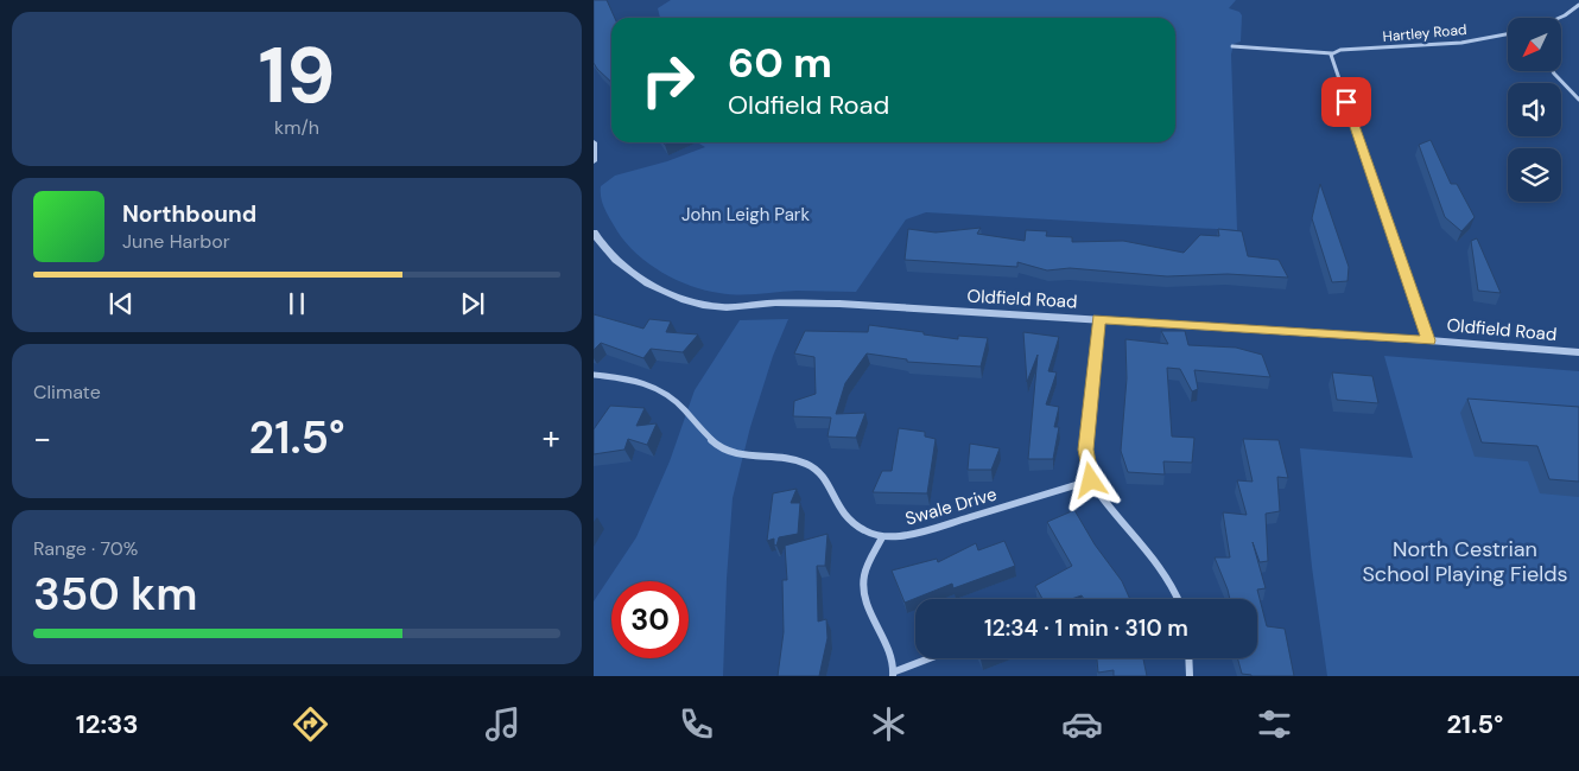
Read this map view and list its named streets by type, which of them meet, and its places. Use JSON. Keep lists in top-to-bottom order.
{
  "streets": {
    "street": ["Hartley Road", "Oldfield Road", "Swale Drive"]
  },
  "parks": ["John Leigh Park", "North Cestrian School Playing Fields"],
  "north": "bottom left",
  "page": {
    "tile": [
      ["19", "km/h"],
      "Climate",
      ["Range · 70%", "350 km"]
    ],
    "turn": ["60 m", "Oldfield Road"],
    "song": ["Northbound", "June Harbor"],
    "heat": ["−", "21.5°", "+"],
    "limit": "30",
    "trip": "12:34 · 1 min · 310 m",
    "tabs": ["12:33", "21.5°"]
  }
}
